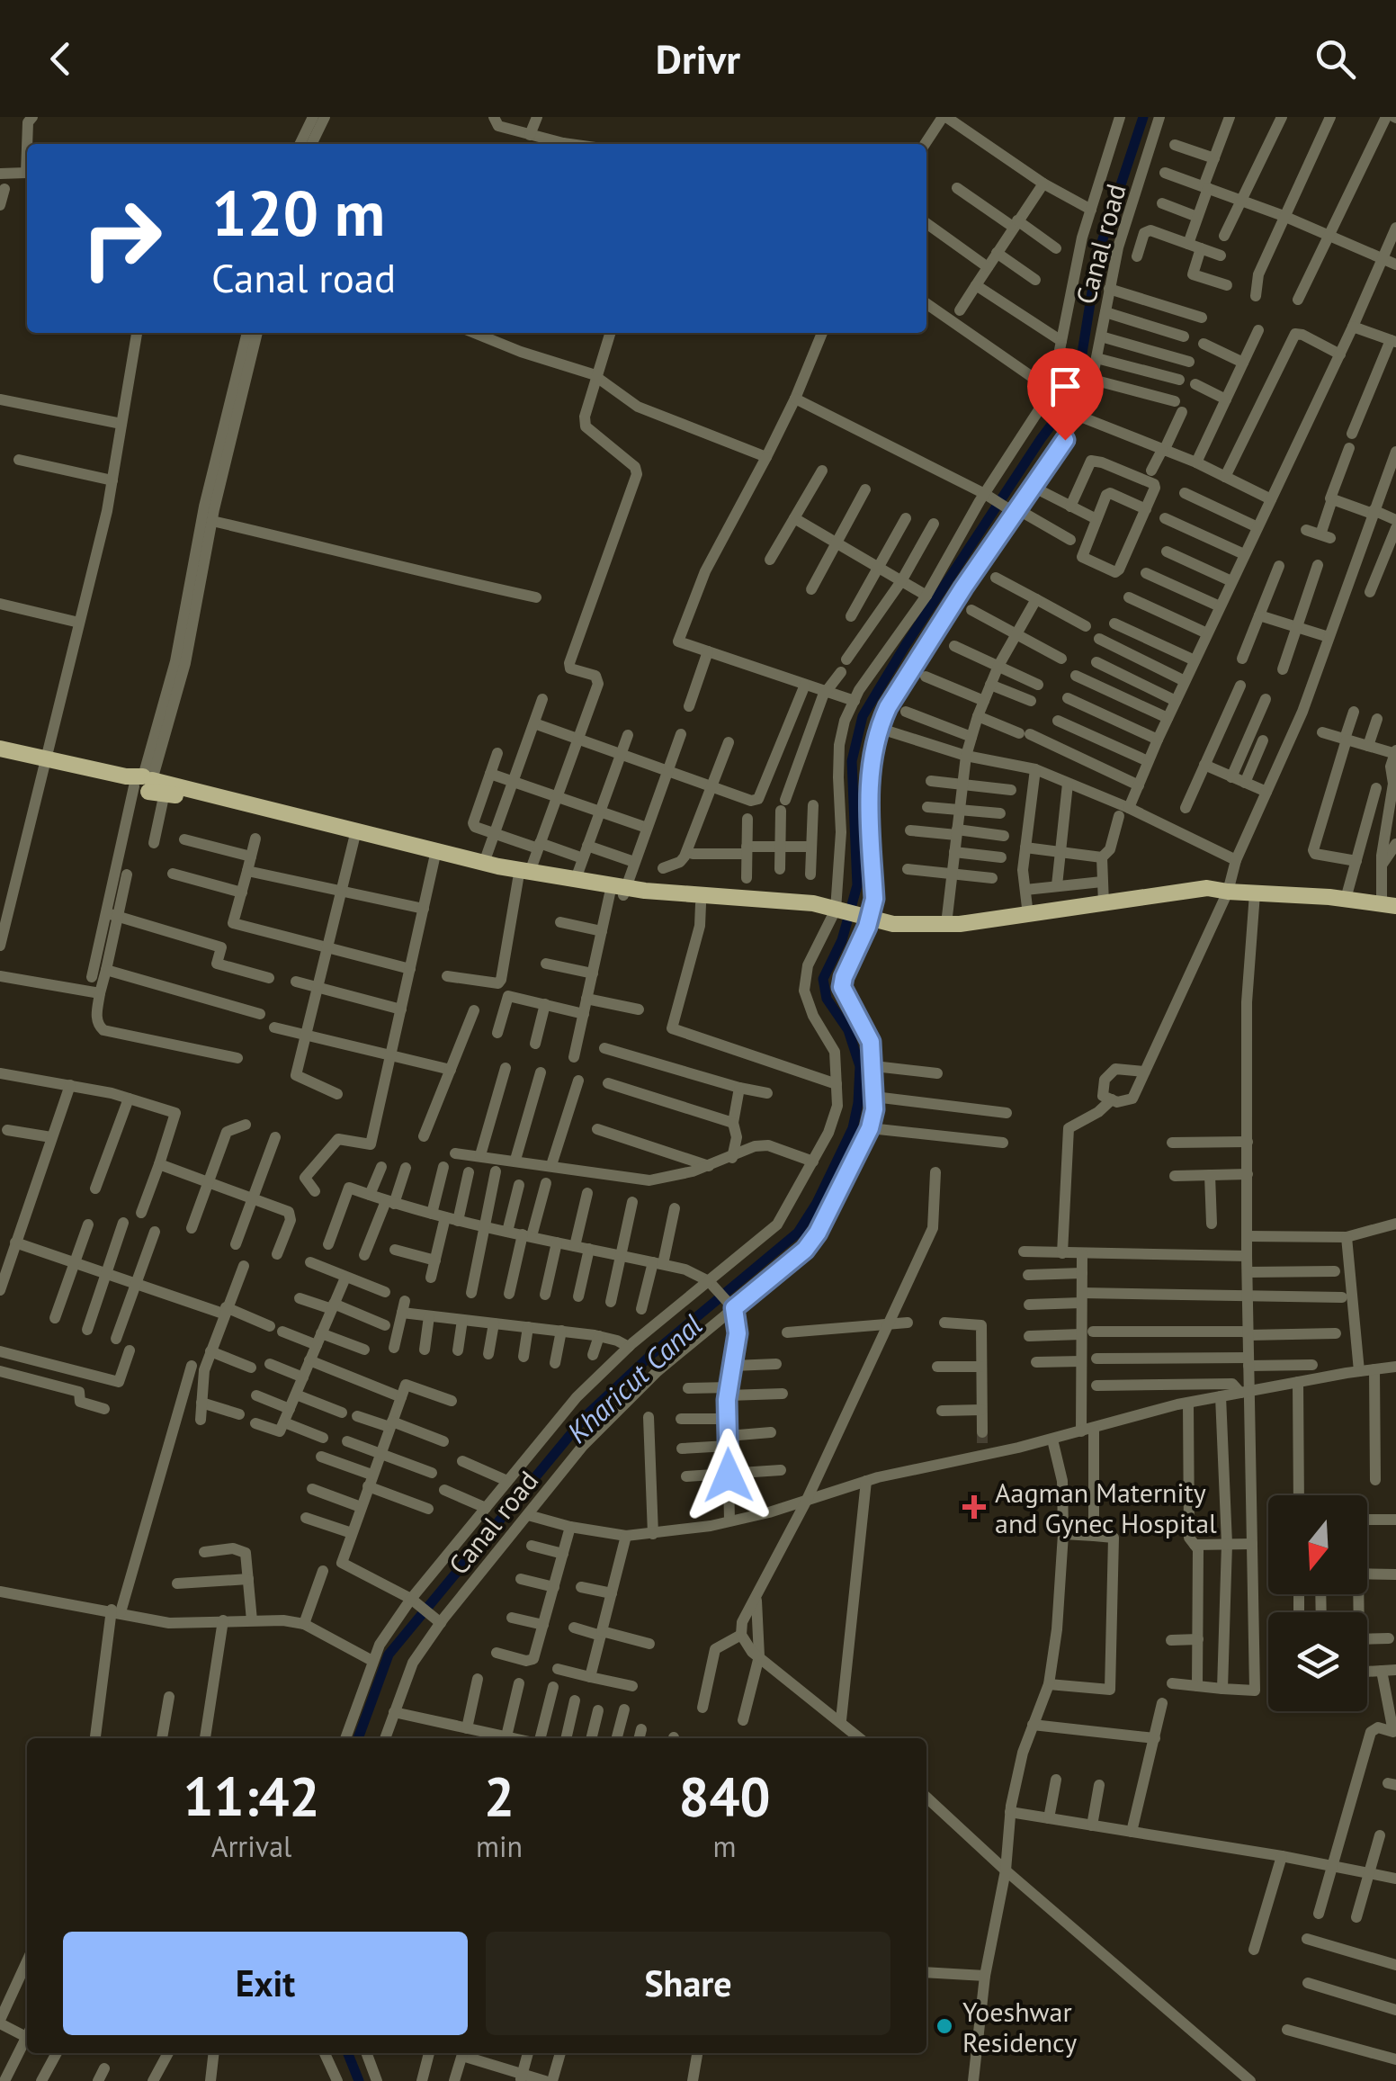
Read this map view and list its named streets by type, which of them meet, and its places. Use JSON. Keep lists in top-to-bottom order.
{
  "streets": {
    "street": ["Canal road"]
  },
  "water": ["Kharicut Canal"],
  "places": {
    "health": ["Aagman Maternity and Gynec Hospital"],
    "other": ["Yoeshwar Residency"]
  },
  "north": "bottom",
  "page": {
    "header": "Drivr",
    "turn": ["120 m", "Canal road"],
    "eta": [
      "11:42",
      "Arrival",
      "2",
      "min",
      "840",
      "m"
    ],
    "buttons": ["Exit", "Share"]
  }
}
